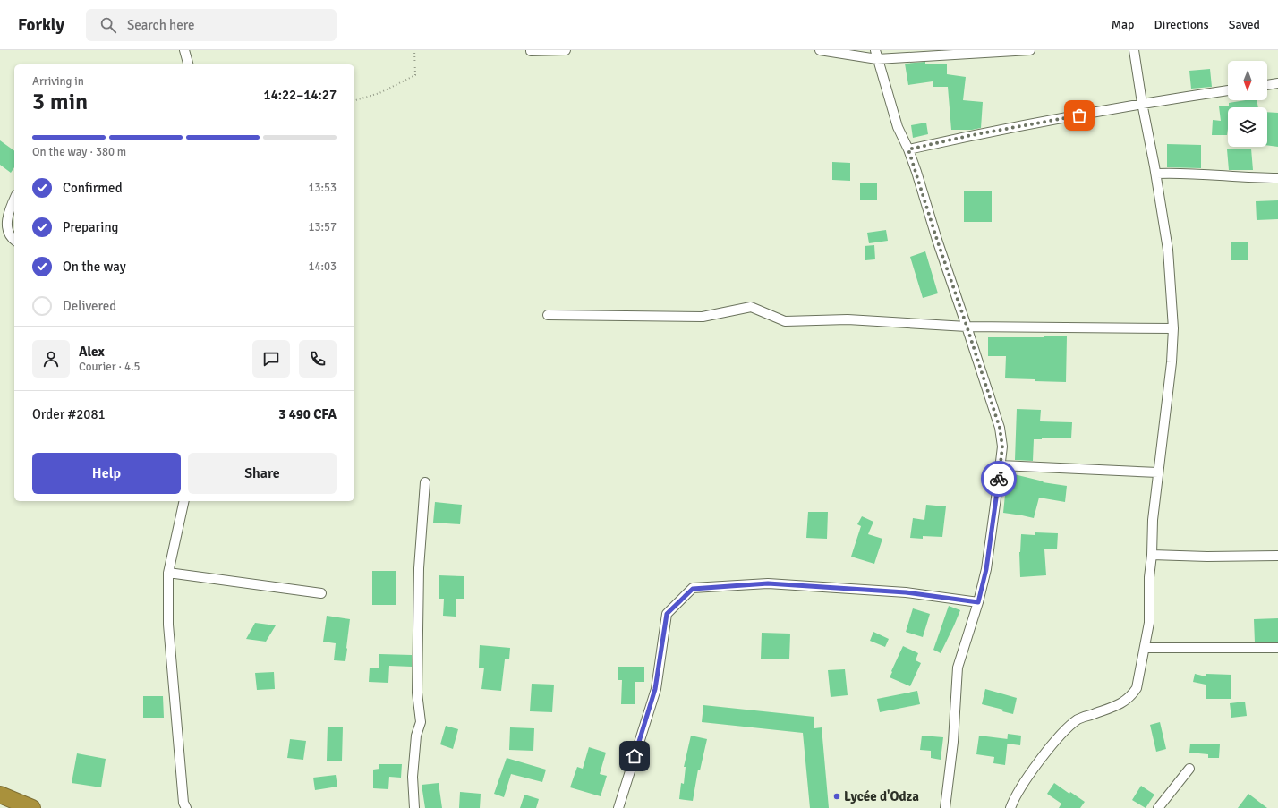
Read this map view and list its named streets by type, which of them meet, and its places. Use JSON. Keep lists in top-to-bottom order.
{
  "places": ["Lycée d'Odza"],
  "north": "bottom",
  "page": {
    "header": "Forkly",
    "search": "Search here",
    "nav": ["Map", "Directions", "Saved"],
    "heading": ["3 min", "Arriving in", "14:22–14:27"],
    "panel": [
      "Alex",
      "Courier · 4.5",
      "Order #2081",
      "3 490 CFA"
    ],
    "bar": "On the way · 380 m",
    "list": [
      ["Confirmed", "13:53"],
      ["Preparing", "13:57"],
      ["On the way", "14:03"],
      "Delivered"
    ],
    "buttons": ["Help", "Share"]
  }
}
